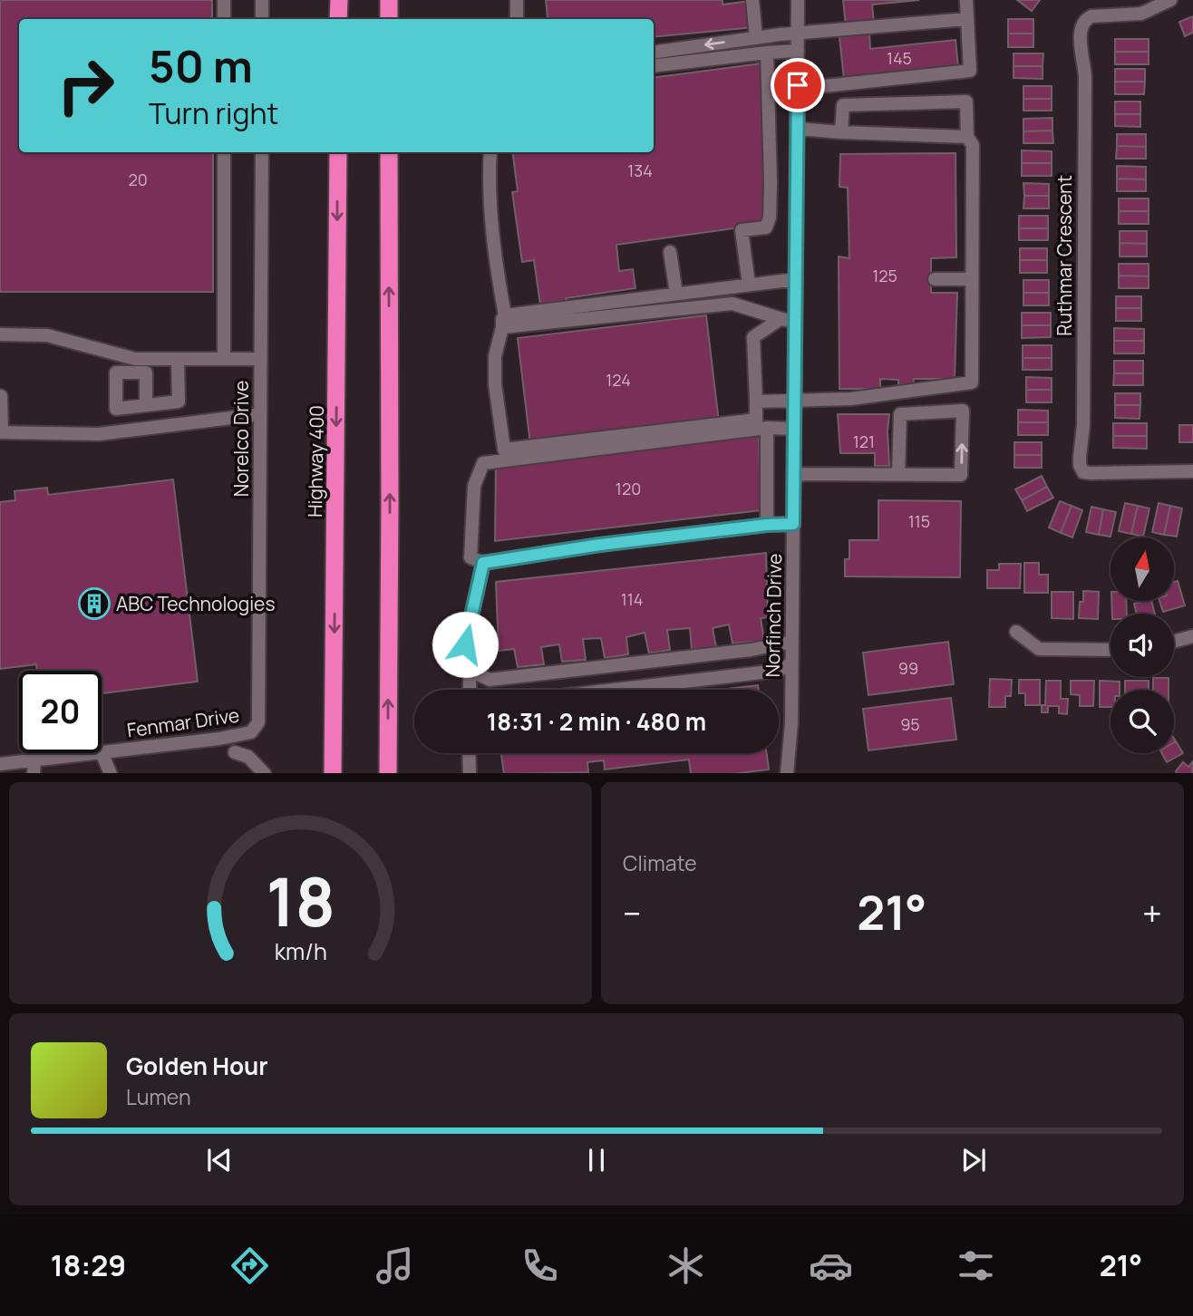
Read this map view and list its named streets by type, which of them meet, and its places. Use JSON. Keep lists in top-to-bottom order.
{
  "streets": {
    "highway": ["Highway 400"],
    "street": [
      "Ruthmar Crescent",
      "Norelco Drive",
      "Norfinch Drive",
      "Fenmar Drive"
    ]
  },
  "crossings": [
    ["Norelco Drive", "Fenmar Drive"]
  ],
  "places": {
    "building": ["ABC Technologies"]
  },
  "house_numbers": [
    "145",
    "134",
    "20",
    "125",
    "124",
    "121",
    "120",
    "115",
    "114",
    "99",
    "95"
  ],
  "north": "top",
  "page": {
    "turn": ["50 m", "Turn right"],
    "limit": "20",
    "trip": "18:31 · 2 min · 480 m",
    "tile": "Climate",
    "heat": ["−", "21°", "+"],
    "song": ["Golden Hour", "Lumen"],
    "tabs": ["18:29", "21°"],
    "gauge": ["18", "km/h"]
  }
}
